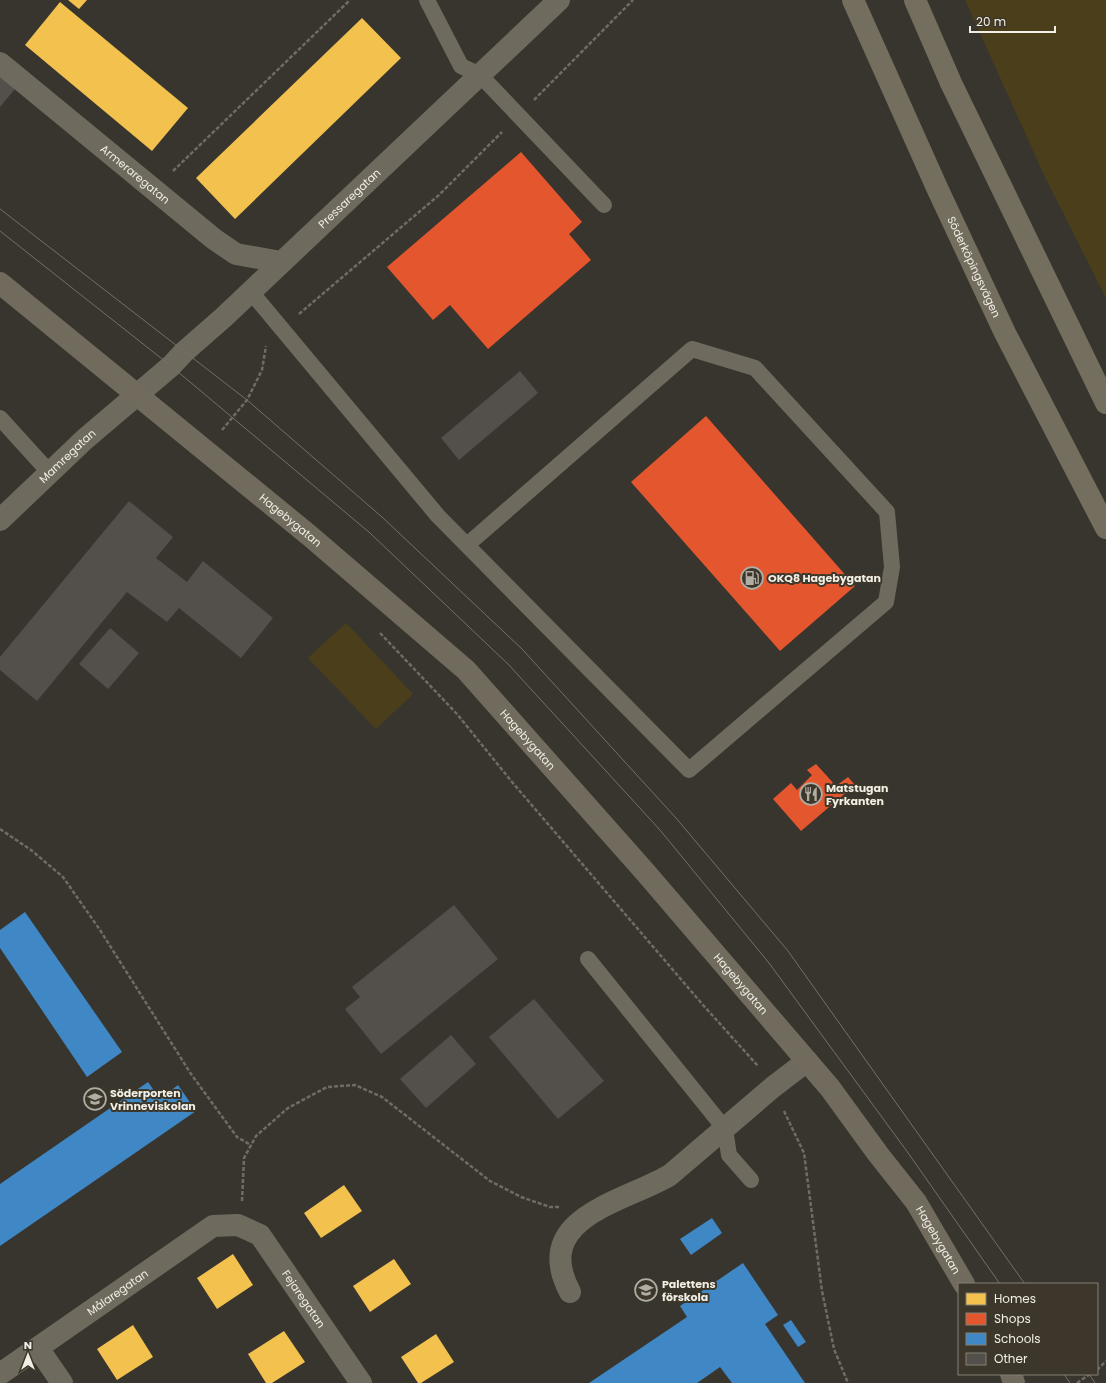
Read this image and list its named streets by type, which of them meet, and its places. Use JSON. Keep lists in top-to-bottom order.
{
  "streets": {
    "highway": ["Söderköpingsvägen"],
    "street": [
      "Armeraregatan",
      "Pressaregatan",
      "Mamregatan",
      "Hagebygatan",
      "Målaregatan",
      "Fejaregatan"
    ]
  },
  "crossings": [
    ["Armeraregatan", "Pressaregatan"],
    ["Pressaregatan", "Mamregatan"],
    ["Pressaregatan", "Hagebygatan"],
    ["Mamregatan", "Hagebygatan"],
    ["Målaregatan", "Fejaregatan"]
  ],
  "places": {
    "fuel station": ["OKQ8 Hagebygatan"],
    "restaurant": ["Matstugan Fyrkanten"],
    "school or university": ["Söderporten Vrinneviskolan", "Palettens förskola"]
  },
  "legend": [
    "Homes",
    "Shops",
    "Schools",
    "Other"
  ],
  "scale_bar": "20 m",
  "north": "top"
}
